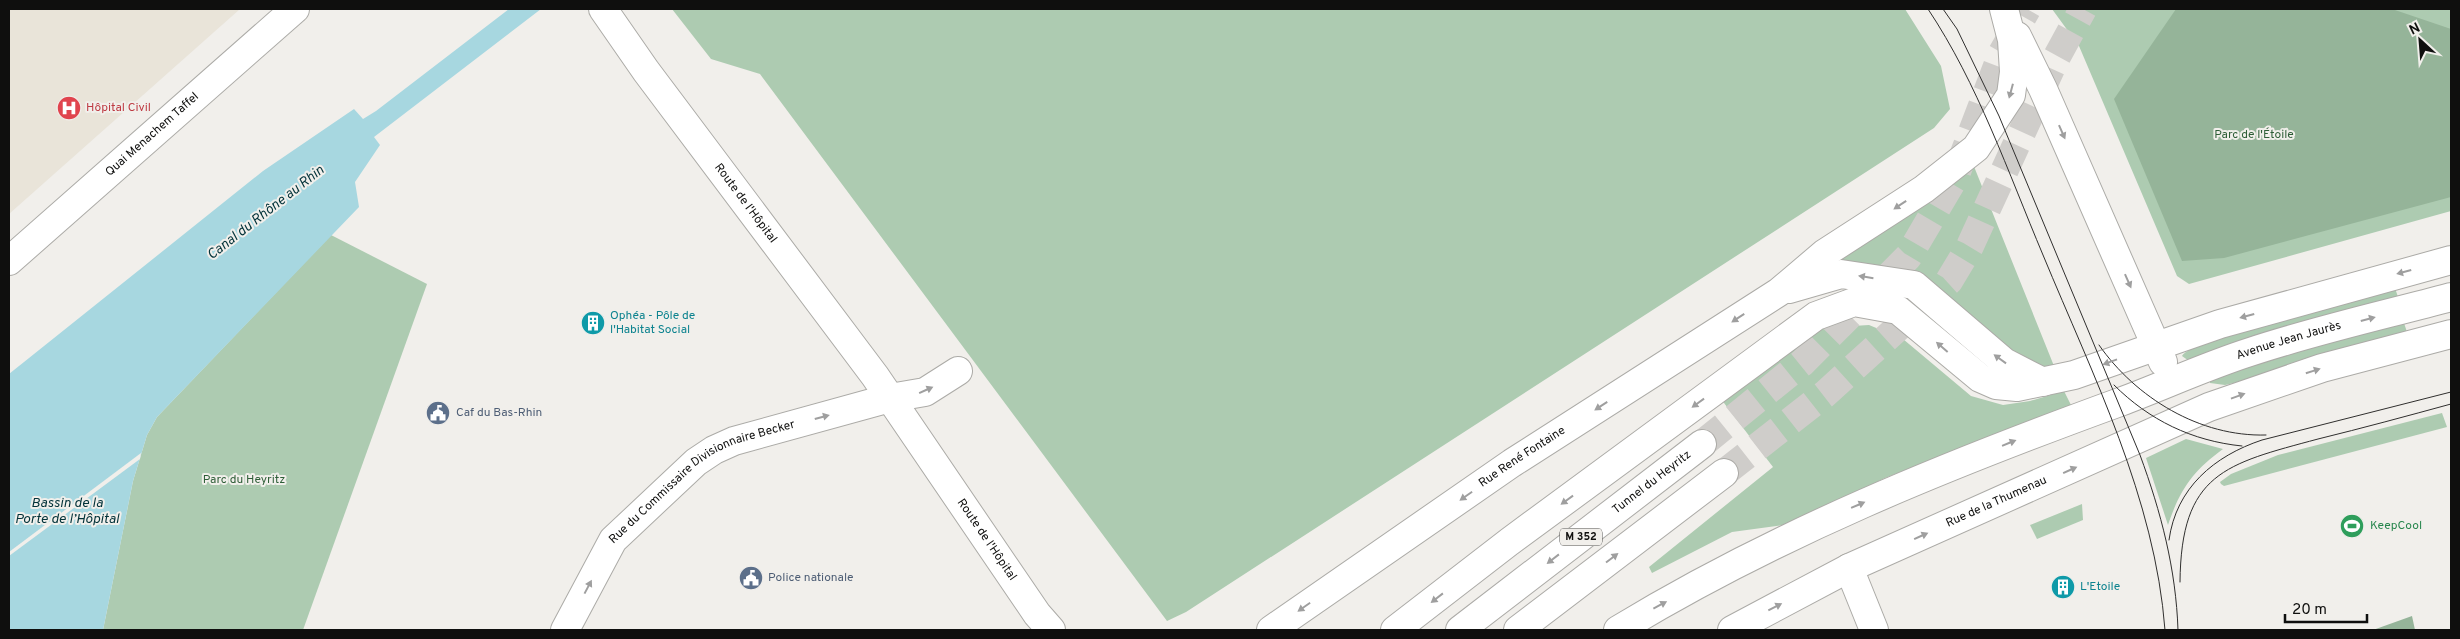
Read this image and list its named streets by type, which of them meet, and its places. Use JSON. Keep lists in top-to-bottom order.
{
  "streets": {
    "main road": [
      "Quai Menachem Taffel",
      "Route de l'Hôpital",
      "Avenue Jean Jaurès",
      "Rue René Fontaine",
      "Tunnel du Heyritz",
      "Rue du Commissaire Divisionnaire Becker",
      "Rue de la Thumenau",
      "M 352"
    ]
  },
  "crossings": [
    ["Route de l'Hôpital", "Rue du Commissaire Divisionnaire Becker"]
  ],
  "one_way": ["Rue du Commissaire Divisionnaire Becker"],
  "water": ["Canal du Rhône au Rhin", "Bassin de la Porte de l’Hôpital"],
  "parks": ["Parc de l'Étoile", "Parc du Heyritz"],
  "places": {
    "hospital": ["Hôpital Civil"],
    "building": ["Ophéa - Pôle de l'Habitat Social", "L'Etoile"],
    "public building": ["Caf du Bas-Rhin", "Police nationale"],
    "sports": ["KeepCool"]
  },
  "scale_bar": "20 m",
  "north": "top left"
}
